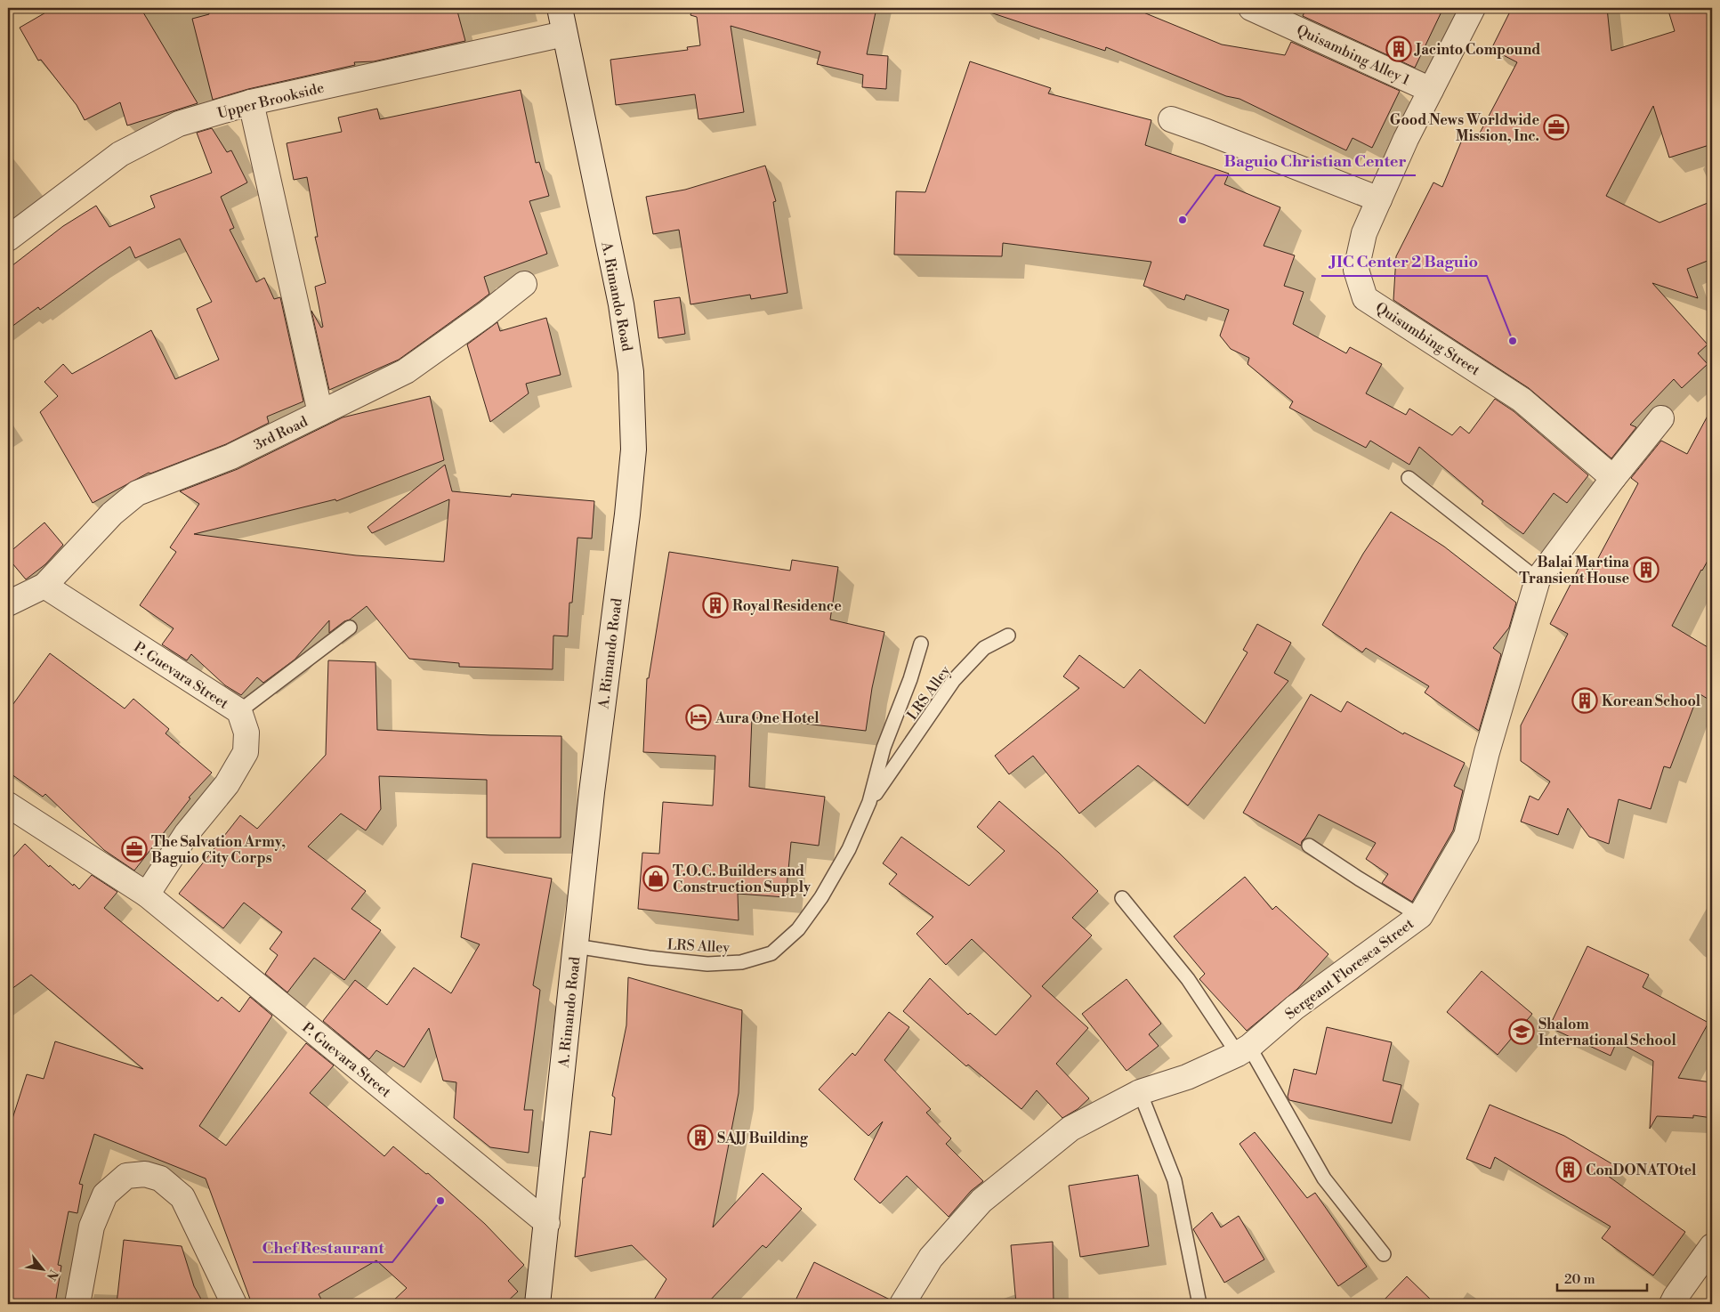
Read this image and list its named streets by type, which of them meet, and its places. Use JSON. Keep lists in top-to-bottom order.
{
  "streets": {
    "street": [
      "Quisambing Alley 1",
      "Upper Brookside",
      "A. Rimando Road",
      "Quisumbing Street",
      "3rd Road",
      "P. Guevara Street",
      "Sergeant Floresca Street"
    ],
    "lane": ["LRS Alley"]
  },
  "crossings": [
    ["Quisambing Alley 1", "Quisumbing Street"],
    ["Upper Brookside", "A. Rimando Road"],
    ["A. Rimando Road", "P. Guevara Street"],
    ["A. Rimando Road", "LRS Alley"],
    ["Quisumbing Street", "Sergeant Floresca Street"],
    ["3rd Road", "P. Guevara Street"]
  ],
  "places": {
    "building": [
      "Jacinto Compound",
      "Balai Martina Transient House",
      "Royal Residence",
      "Korean School",
      "SAJJ Building",
      "ConDONATOtel"
    ],
    "office": ["Good News Worldwide Mission, Inc.", "The Salvation Army, Baguio City Corps"],
    "other": ["Baguio Christian Center", "JIC Center 2 Baguio", "Chef Restaurant"],
    "hotel": ["Aura One Hotel"],
    "shop": ["T.O.C. Builders and Construction Supply"],
    "school or university": ["Shalom International School"]
  },
  "scale_bar": "20 m",
  "north": "bottom right"
}
